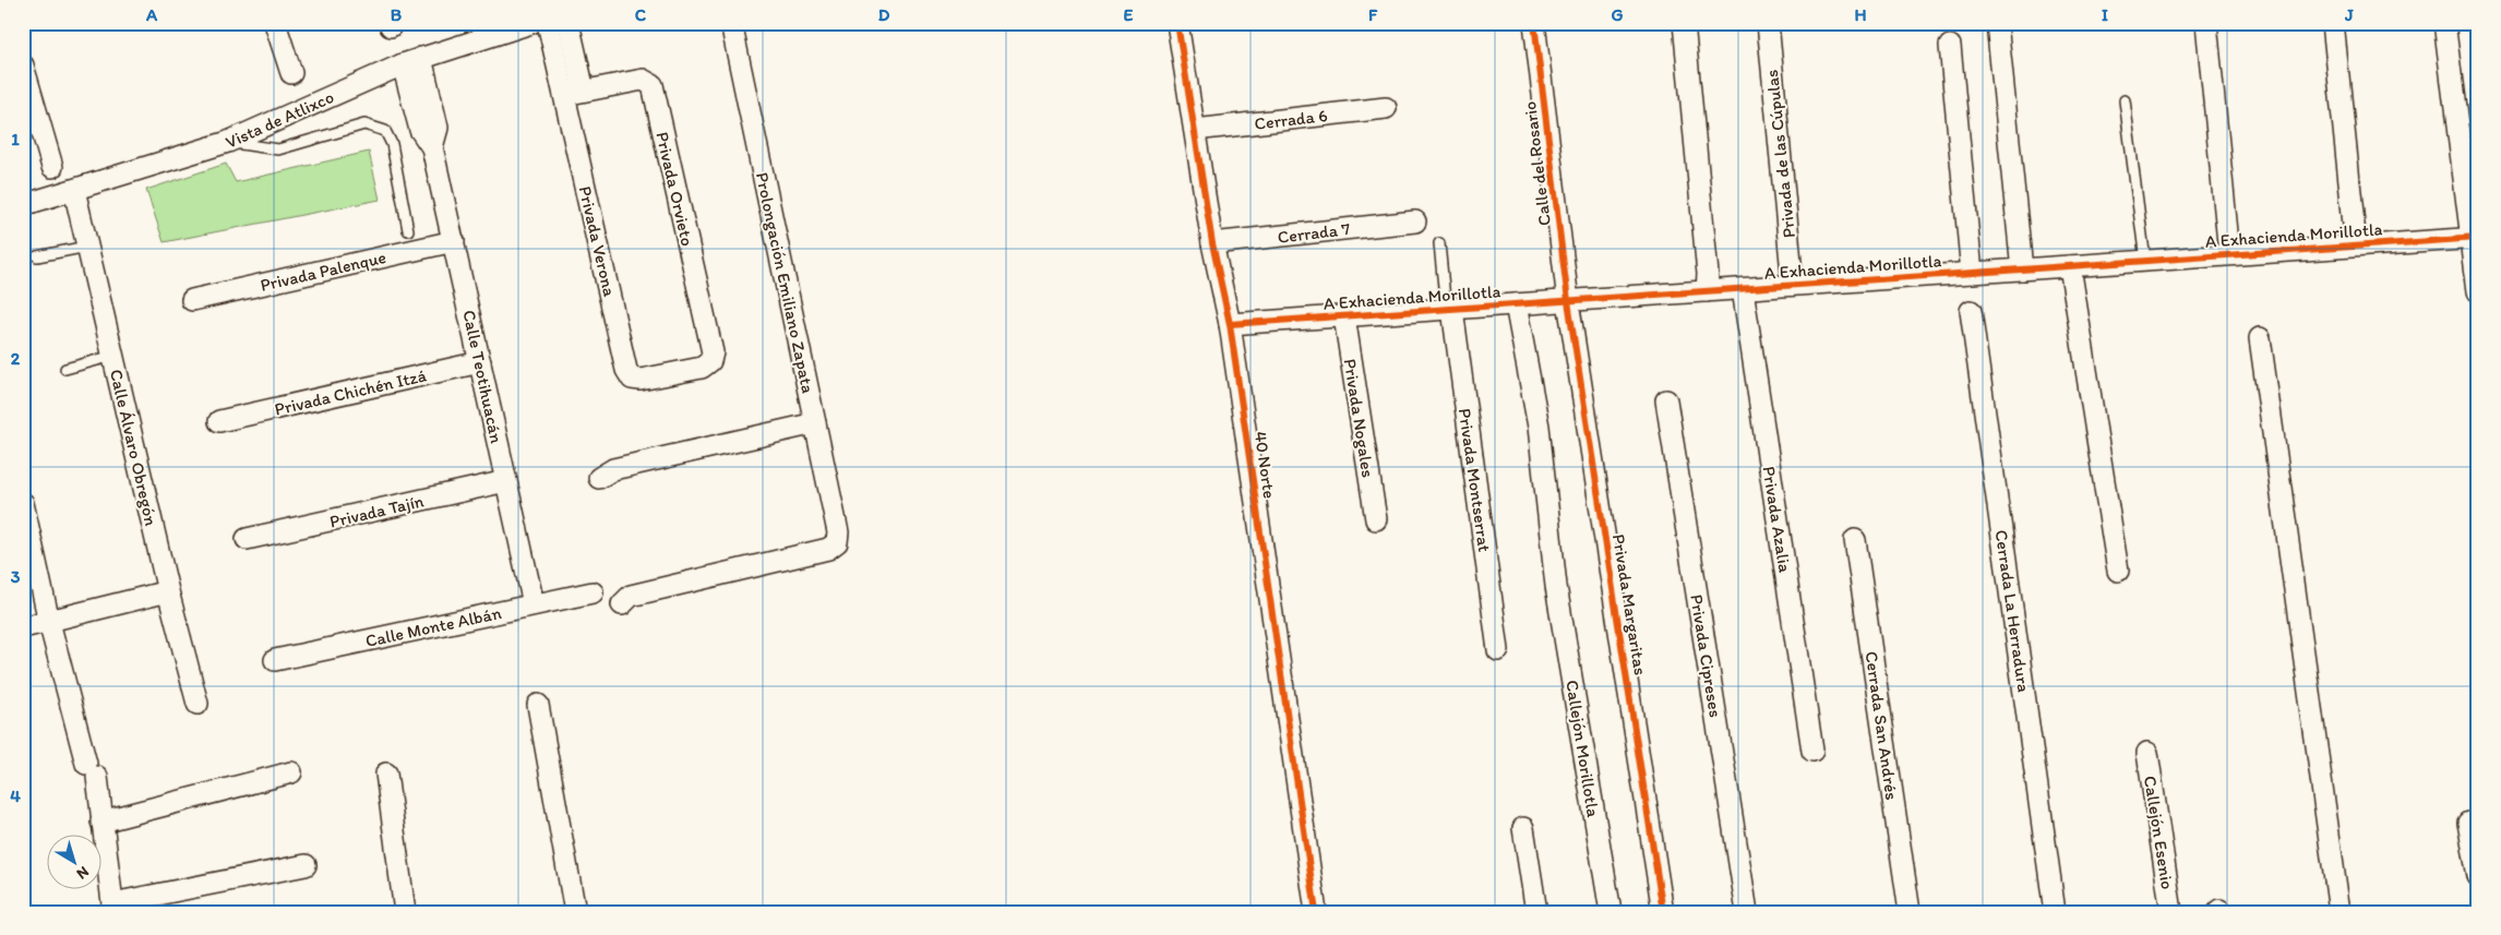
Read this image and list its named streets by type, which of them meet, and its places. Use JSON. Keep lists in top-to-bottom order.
{
  "streets": {
    "street": [
      "Vista de Atlixco",
      "Cerrada 6",
      "Privada de las Cúpulas",
      "Calle del Rosario",
      "Privada Orvieto",
      "Cerrada 7",
      "A Exhacienda Morillotla",
      "Privada Verona",
      "Privada Palenque",
      "Prolongación Emiliano Zapata",
      "Calle Teotihuacán",
      "Privada Chichén Itzá",
      "Privada Nogales",
      "Calle Álvaro Obregón",
      "40 Norte",
      "Privada Montserrat",
      "Privada Tajín",
      "Privada Azalia",
      "Privada Margaritas",
      "Cerrada La Herradura",
      "Calle Monte Albán",
      "Privada Cipreses",
      "Cerrada San Andrés",
      "Callejón Morillotla",
      "Callejón Esenio"
    ]
  },
  "crossings": [
    ["Vista de Atlixco", "Calle Teotihuacán"],
    ["Vista de Atlixco", "Calle Álvaro Obregón"],
    ["Cerrada 6", "40 Norte"],
    ["Privada de las Cúpulas", "A Exhacienda Morillotla"],
    ["Calle del Rosario", "A Exhacienda Morillotla"],
    ["Calle del Rosario", "Privada Margaritas"],
    ["Privada Orvieto", "Privada Verona"],
    ["Cerrada 7", "40 Norte"],
    ["A Exhacienda Morillotla", "Privada Nogales"],
    ["A Exhacienda Morillotla", "40 Norte"],
    ["A Exhacienda Morillotla", "Privada Montserrat"],
    ["A Exhacienda Morillotla", "Privada Azalia"],
    ["A Exhacienda Morillotla", "Privada Margaritas"],
    ["A Exhacienda Morillotla", "Callejón Morillotla"],
    ["Privada Palenque", "Calle Teotihuacán"],
    ["Calle Teotihuacán", "Privada Chichén Itzá"],
    ["Calle Teotihuacán", "Privada Tajín"],
    ["Calle Teotihuacán", "Calle Monte Albán"]
  ],
  "north": "bottom right",
  "grid": {
    "columns": [
      "A",
      "B",
      "C",
      "D",
      "E",
      "F",
      "G",
      "H",
      "I",
      "J"
    ],
    "rows": [
      "1",
      "2",
      "3",
      "4"
    ]
  }
}
